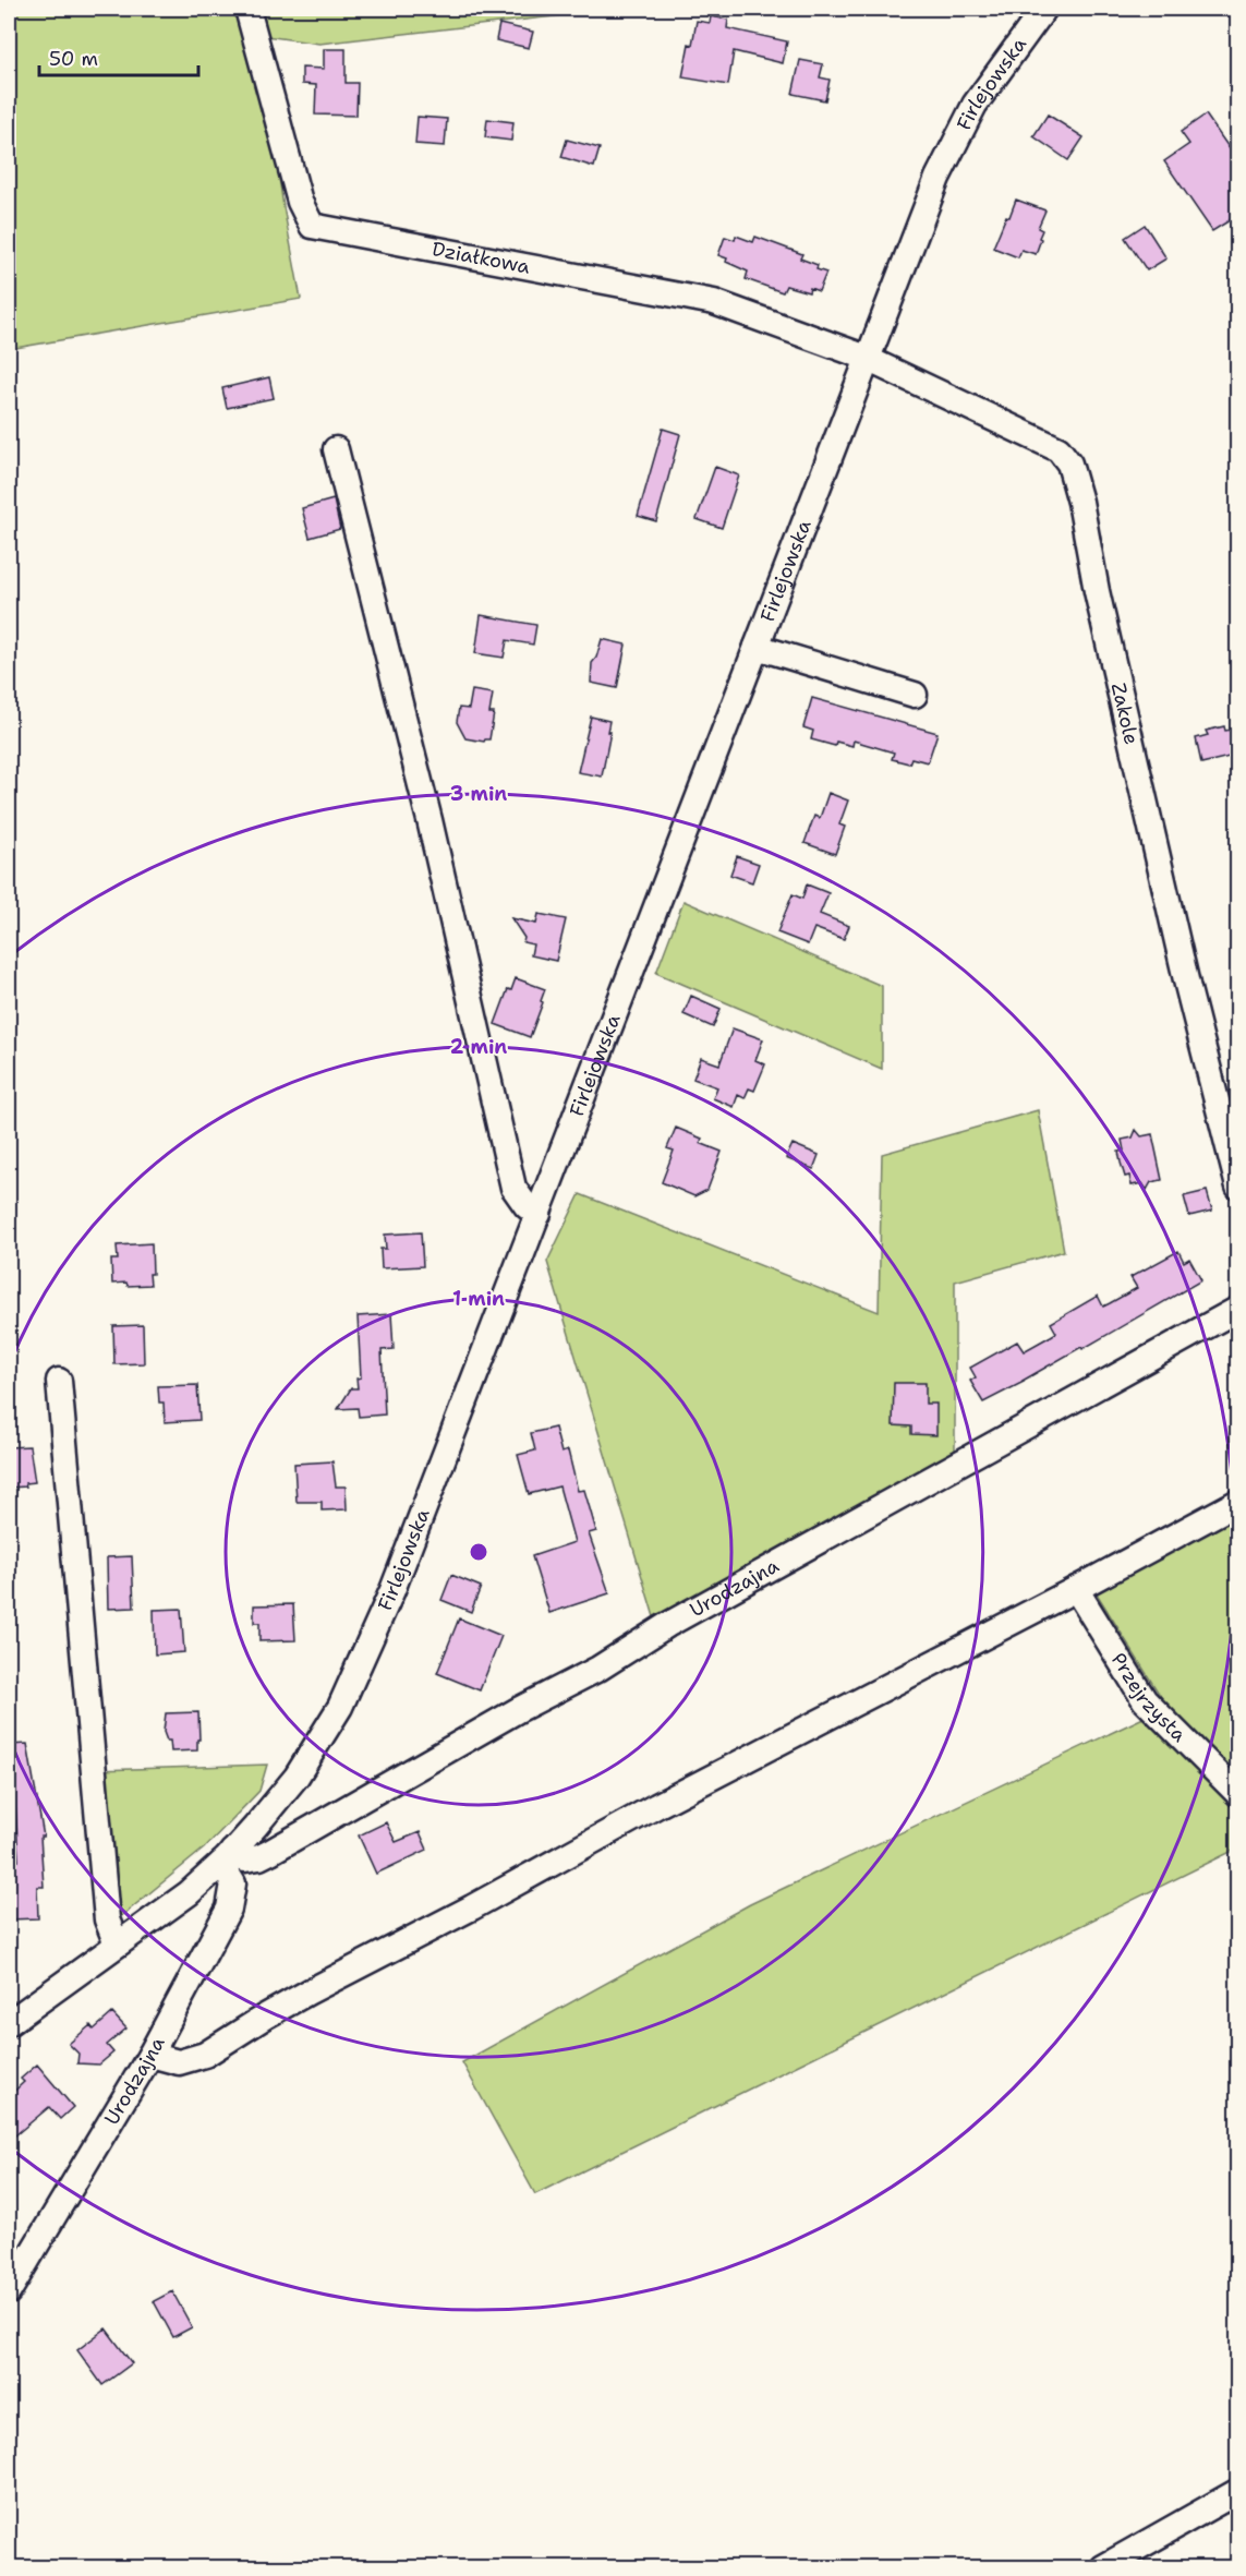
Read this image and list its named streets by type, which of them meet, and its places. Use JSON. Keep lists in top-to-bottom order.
{
  "streets": {
    "street": [
      "Firlejowska",
      "Działkowa",
      "Zakole",
      "Urodzajna",
      "Przejrzysta"
    ]
  },
  "crossings": [
    ["Firlejowska", "Działkowa"],
    ["Firlejowska", "Zakole"],
    ["Firlejowska", "Urodzajna"],
    ["Działkowa", "Zakole"]
  ],
  "scale_bar": "50 m",
  "rings": ["3 min", "2 min", "1 min"]
}
